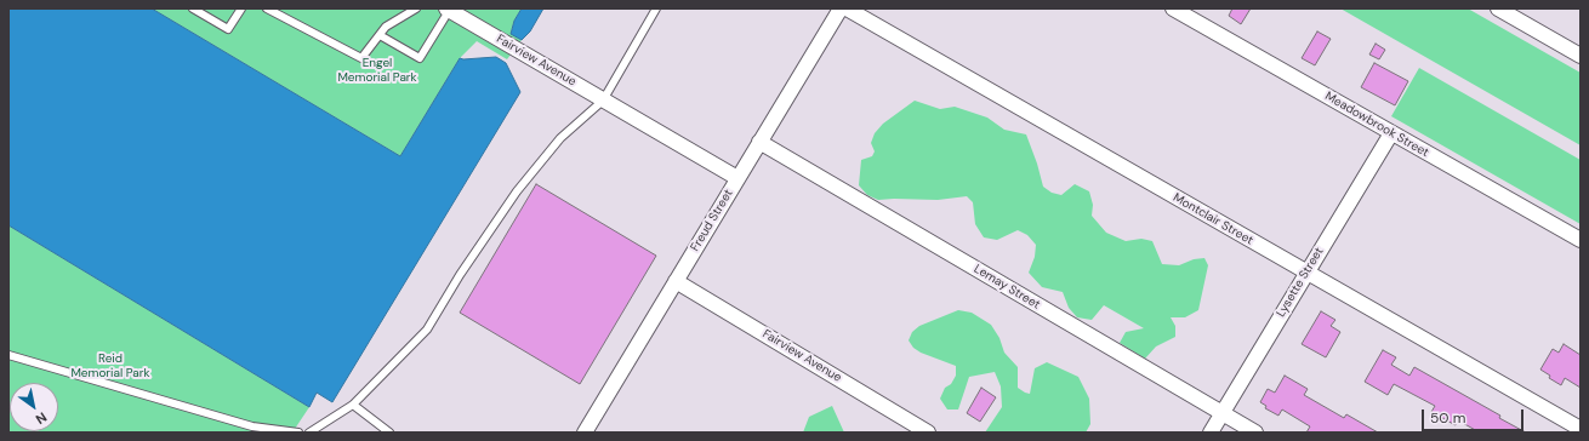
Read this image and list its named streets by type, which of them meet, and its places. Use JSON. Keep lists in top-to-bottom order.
{
  "streets": {
    "street": [
      "Fairview Avenue",
      "Meadowbrook Street",
      "Montclair Street",
      "Freud Street",
      "Lysette Street",
      "Lemay Street"
    ]
  },
  "crossings": [
    ["Fairview Avenue", "Freud Street"],
    ["Meadowbrook Street", "Lysette Street"],
    ["Montclair Street", "Lysette Street"],
    ["Freud Street", "Lemay Street"],
    ["Lysette Street", "Lemay Street"]
  ],
  "parks": ["Engel Memorial Park", "Reid Memorial Park"],
  "scale_bar": "50 m",
  "north": "bottom right"
}
